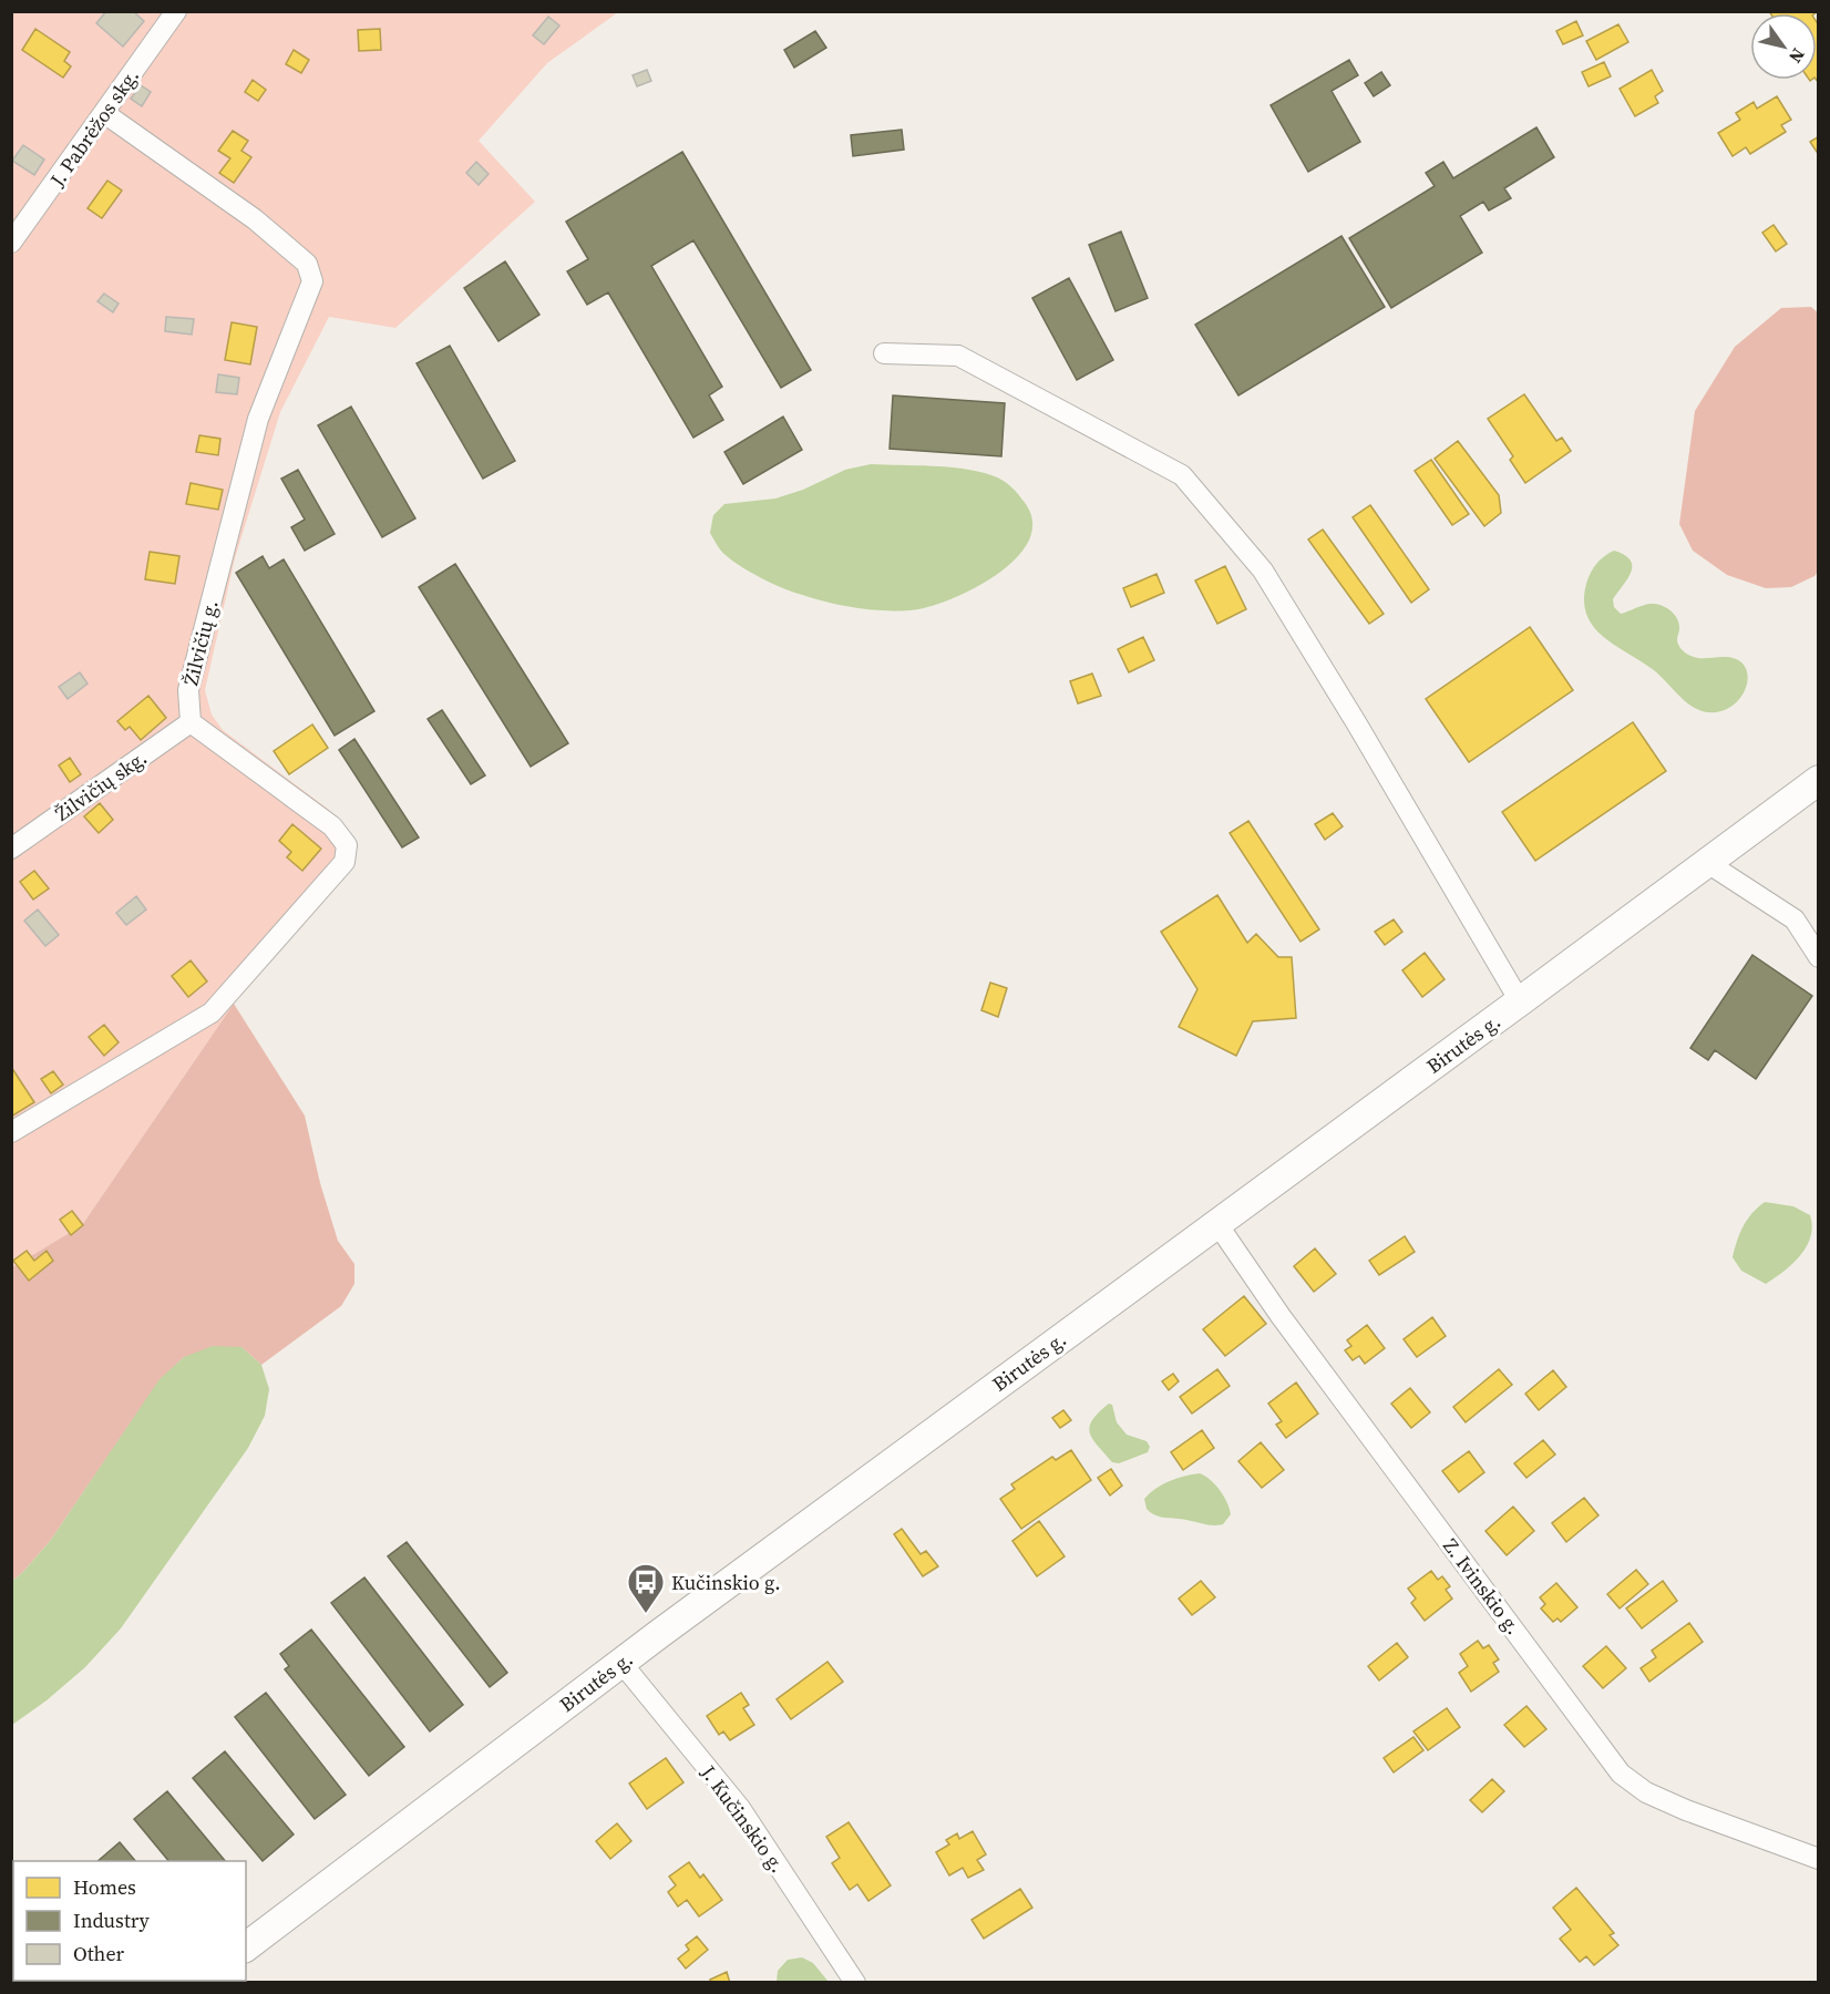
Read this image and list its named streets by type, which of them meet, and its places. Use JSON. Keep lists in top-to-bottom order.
{
  "streets": {
    "main road": ["Birutės g."],
    "street": [
      "J. Pabrėžos skg.",
      "Žilvičių g.",
      "Žilvičių skg.",
      "Z. Ivinskio g.",
      "J. Kučinskio g."
    ]
  },
  "crossings": [
    ["J. Pabrėžos skg.", "Žilvičių g."],
    ["Žilvičių g.", "Žilvičių skg."],
    ["Birutės g.", "Z. Ivinskio g."],
    ["Birutės g.", "J. Kučinskio g."]
  ],
  "places": {
    "bus stop": ["Kučinskio g."]
  },
  "legend": ["Homes", "Industry", "Other"],
  "north": "bottom right"
}
